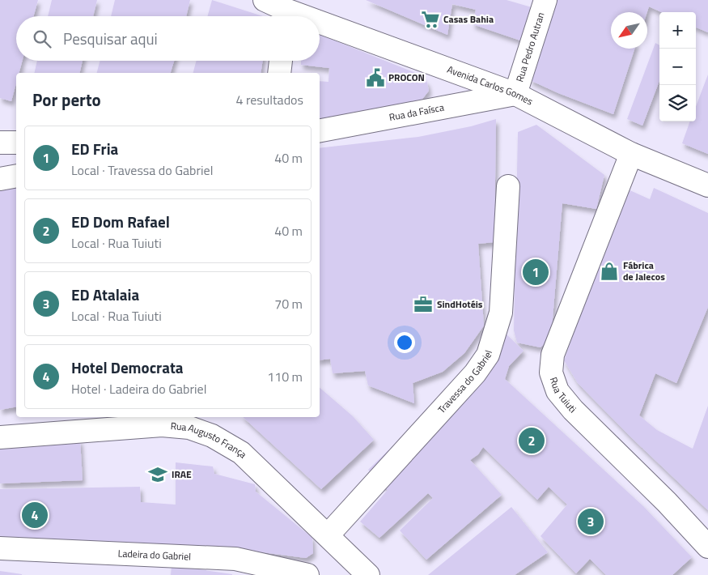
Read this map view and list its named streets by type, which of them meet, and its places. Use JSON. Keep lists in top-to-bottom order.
{
  "streets": {
    "street": [
      "Rua Pedro Autran",
      "Avenida Carlos Gomes",
      "Rua da Faísca",
      "Travessa do Gabriel",
      "Rua Tuiuti",
      "Rua Augusto França",
      "Ladeira do Gabriel"
    ]
  },
  "crossings": [
    ["Rua Pedro Autran", "Avenida Carlos Gomes"],
    ["Rua Pedro Autran", "Rua da Faísca"],
    ["Avenida Carlos Gomes", "Rua da Faísca"],
    ["Avenida Carlos Gomes", "Rua Tuiuti"],
    ["Travessa do Gabriel", "Rua Augusto França"]
  ],
  "places": {
    "supermarket": ["Casas Bahia"],
    "public building": ["PROCON"],
    "shop": ["Fábrica de Jalecos"],
    "office": ["SindHotéis"],
    "school or university": ["IRAE"]
  },
  "north": "bottom left",
  "page": {
    "map_buttons": ["+", "−"],
    "search": "Pesquisar aqui",
    "heading": ["Por perto", "4 resultados"],
    "list": [
      {
        "mark": "1",
        "name": "ED Fria",
        "note": "Local · Travessa do Gabriel",
        "value": "40 m"
      },
      {
        "mark": "2",
        "name": "ED Dom Rafael",
        "note": "Local · Rua Tuiuti",
        "value": "40 m"
      },
      {
        "mark": "3",
        "name": "ED Atalaia",
        "note": "Local · Rua Tuiuti",
        "value": "70 m"
      },
      {
        "mark": "4",
        "name": "Hotel Democrata",
        "note": "Hotel · Ladeira do Gabriel",
        "value": "110 m"
      }
    ],
    "pins": [
      "1",
      "2",
      "4",
      "3"
    ]
  }
}
